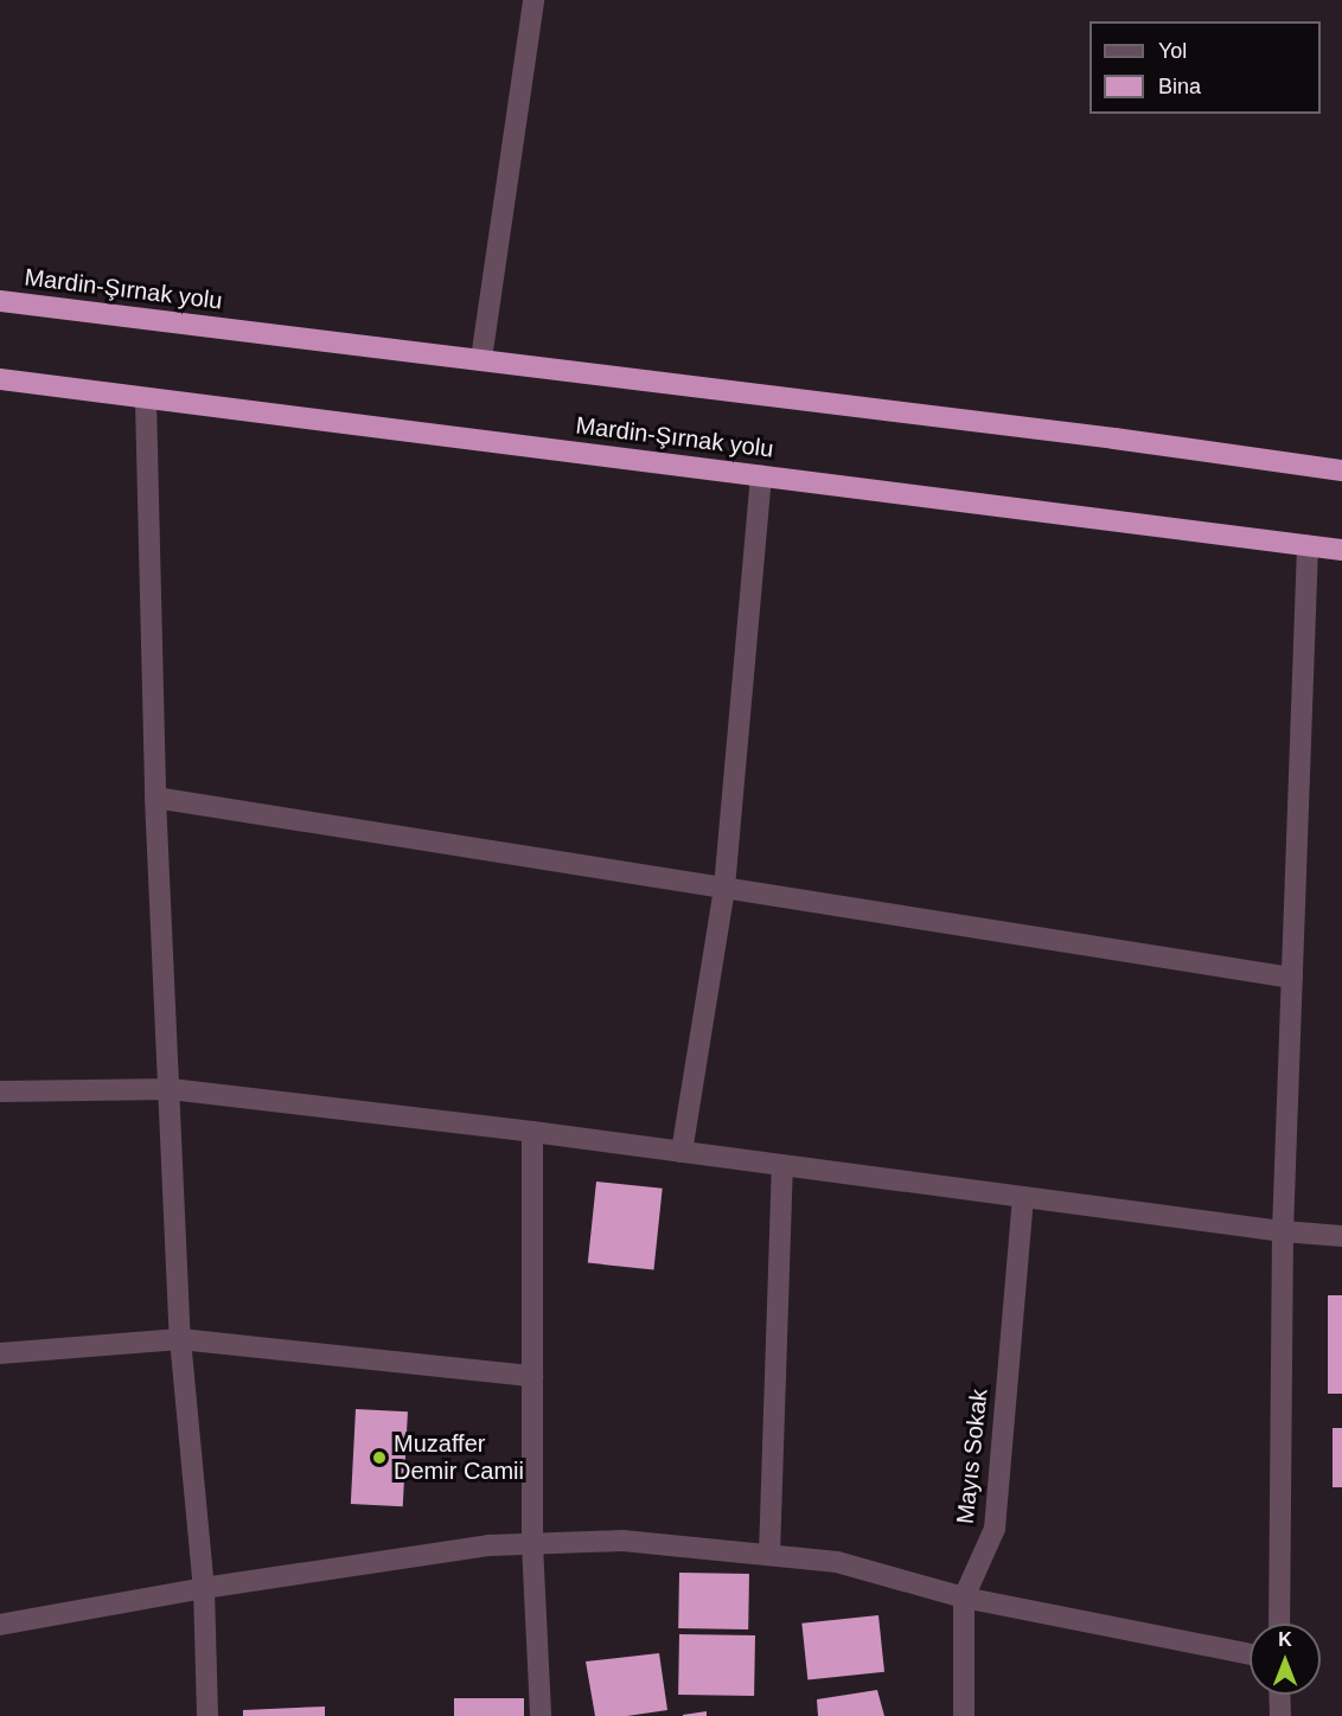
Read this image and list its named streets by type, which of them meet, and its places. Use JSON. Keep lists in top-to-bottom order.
{
  "streets": {
    "highway": ["Mardin-Şırnak yolu"],
    "street": ["Mayıs Sokak"]
  },
  "places": ["Muzaffer Demir Camii"],
  "legend": ["Yol", "Bina"],
  "north": "top"
}
